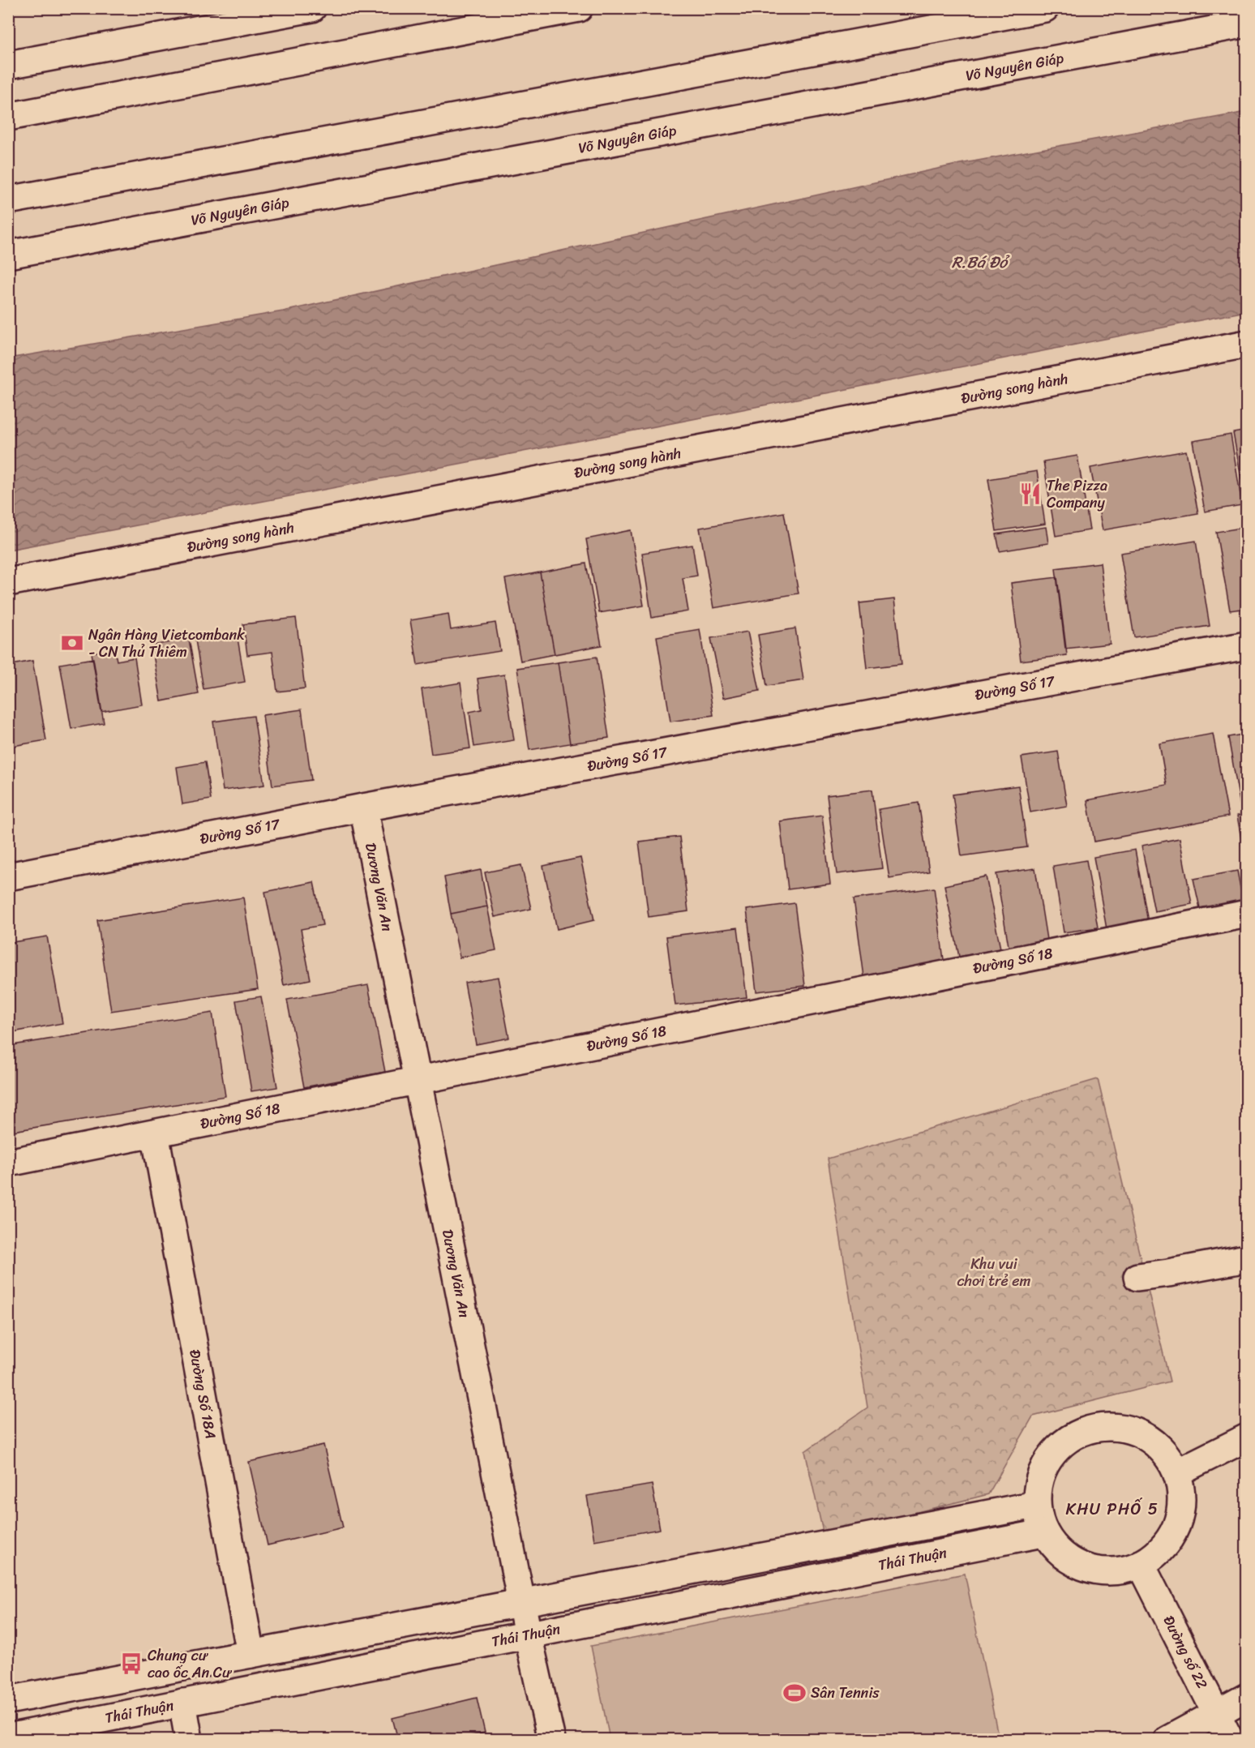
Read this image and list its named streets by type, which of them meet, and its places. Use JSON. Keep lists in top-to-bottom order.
{
  "streets": {
    "main road": [
      "Võ Nguyên Giáp",
      "Đường song hành",
      "Đường Số 17",
      "Dương Văn An",
      "Đường Số 18",
      "Đường Số 18A",
      "Thái Thuận",
      "Đường số 22"
    ]
  },
  "crossings": [
    ["Đường Số 17", "Dương Văn An"],
    ["Dương Văn An", "Đường Số 18"],
    ["Dương Văn An", "Thái Thuận"],
    ["Đường Số 18", "Đường Số 18A"],
    ["Đường Số 18A", "Thái Thuận"],
    ["Thái Thuận", "Đường số 22"]
  ],
  "districts": ["KHU PHỐ 5"],
  "water": ["R.Bá Đỏ"],
  "parks": ["Khu vui chơi trẻ em"],
  "places": {
    "restaurant": ["The Pizza Company"],
    "bank": ["Ngân Hàng Vietcombank - CN Thủ Thiêm"],
    "bus stop": ["Chung cư cao ốc An Cư"],
    "sports": ["Sân Tennis"]
  }
}
